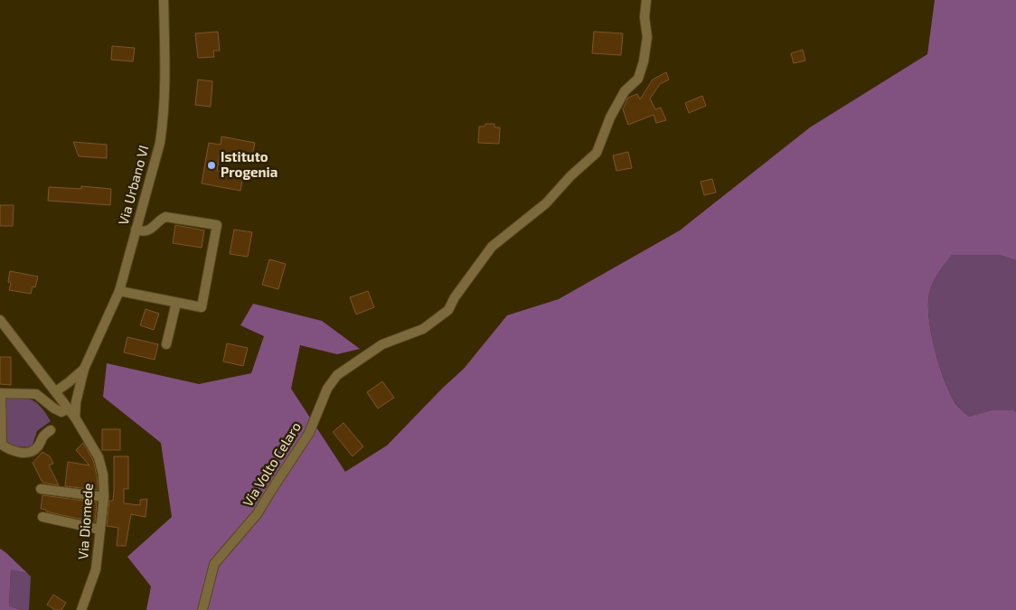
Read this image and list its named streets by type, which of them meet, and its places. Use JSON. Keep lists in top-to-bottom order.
{
  "streets": {
    "street": ["Via Urbano VI", "Via Volto Celaro", "Via Diomede"]
  },
  "crossings": [
    ["Via Urbano VI", "Via Diomede"]
  ],
  "places": ["Istituto Progenia"]
}
